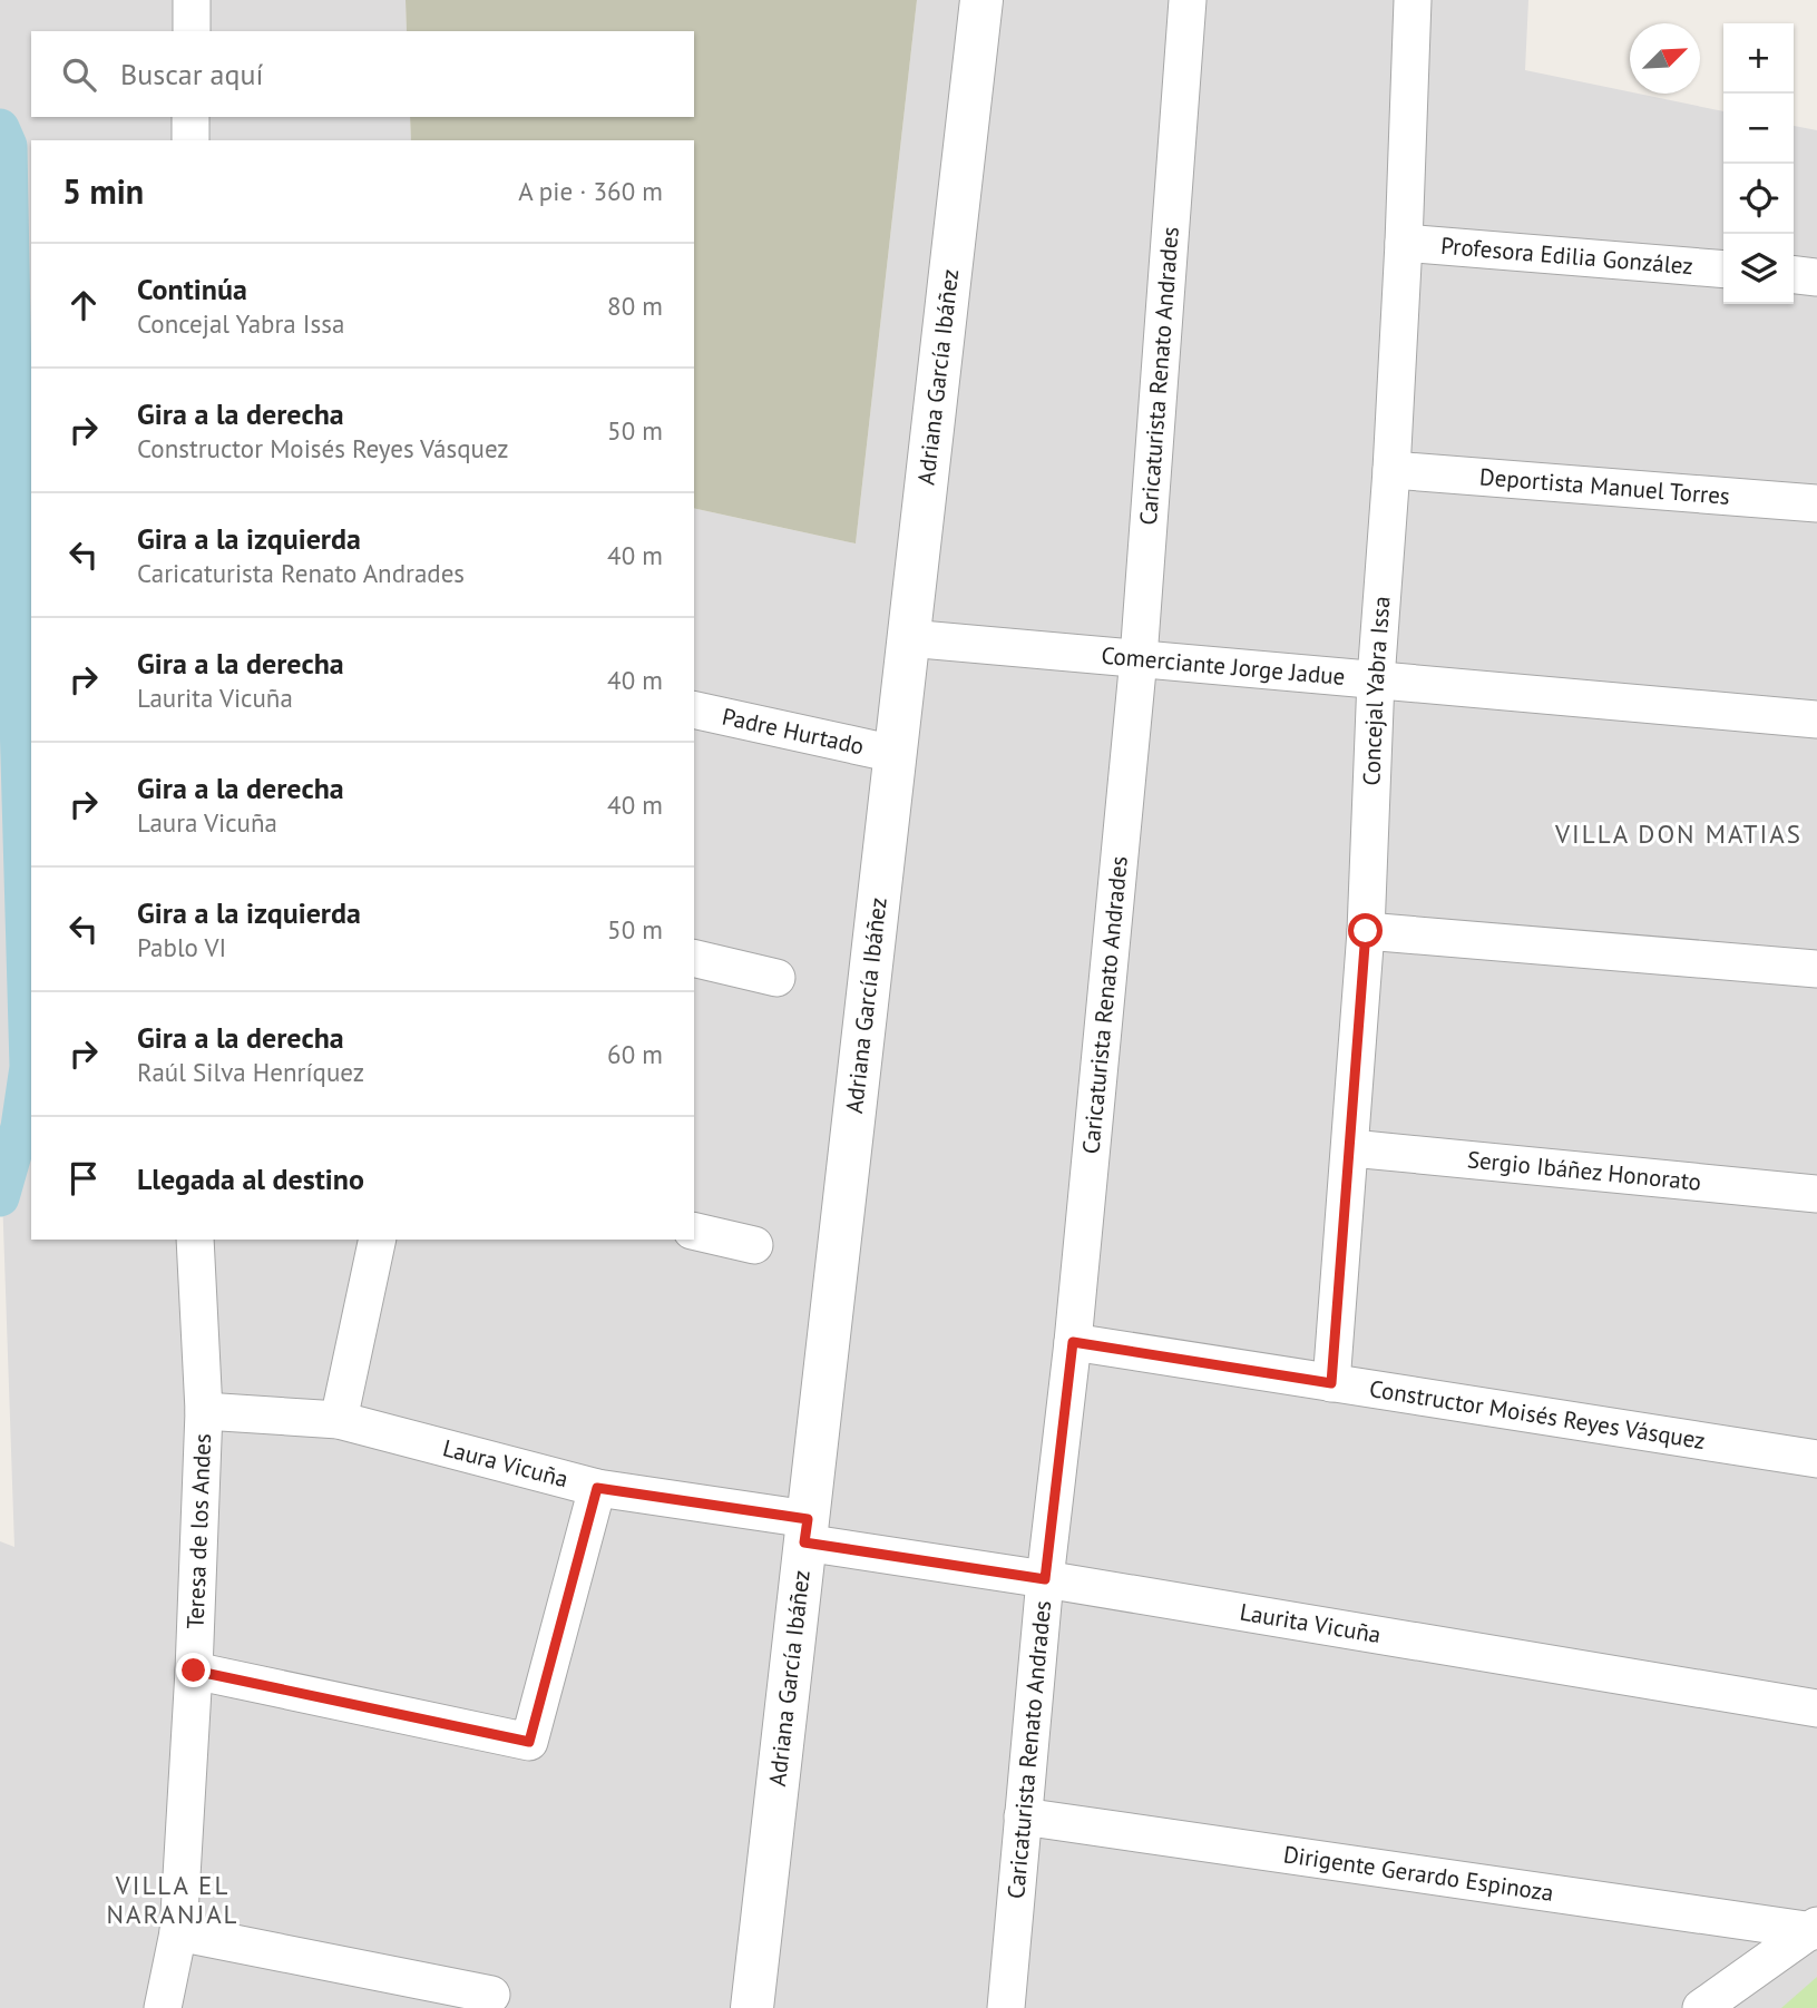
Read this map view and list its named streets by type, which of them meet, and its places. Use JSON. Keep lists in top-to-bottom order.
{
  "streets": {
    "street": [
      "Profesora Edilia González",
      "Caricaturista Renato Andrades",
      "Adriana García Ibáñez",
      "Deportista Manuel Torres",
      "Comerciante Jorge Jadue",
      "Concejal Yabra Issa",
      "Padre Hurtado",
      "Sergio Ibáñez Honorato",
      "Constructor Moisés Reyes Vásquez",
      "Laura Vicuña",
      "Teresa de los Andes",
      "Laurita Vicuña",
      "Dirigente Gerardo Espinoza"
    ]
  },
  "crossings": [
    ["Profesora Edilia González", "Concejal Yabra Issa"],
    ["Caricaturista Renato Andrades", "Comerciante Jorge Jadue"],
    ["Caricaturista Renato Andrades", "Constructor Moisés Reyes Vásquez"],
    ["Caricaturista Renato Andrades", "Laurita Vicuña"],
    ["Caricaturista Renato Andrades", "Dirigente Gerardo Espinoza"],
    ["Adriana García Ibáñez", "Comerciante Jorge Jadue"],
    ["Adriana García Ibáñez", "Padre Hurtado"],
    ["Adriana García Ibáñez", "Laura Vicuña"],
    ["Adriana García Ibáñez", "Laurita Vicuña"],
    ["Deportista Manuel Torres", "Concejal Yabra Issa"],
    ["Comerciante Jorge Jadue", "Concejal Yabra Issa"],
    ["Concejal Yabra Issa", "Sergio Ibáñez Honorato"],
    ["Concejal Yabra Issa", "Constructor Moisés Reyes Vásquez"],
    ["Laura Vicuña", "Teresa de los Andes"],
    ["Laura Vicuña", "Laurita Vicuña"]
  ],
  "districts": ["VILLA DON MATIAS", "VILLA EL NARANJAL"],
  "north": "top right",
  "page": {
    "map_buttons": ["+", "−"],
    "search": "Buscar aquí",
    "heading": ["5 min", "A pie · 360 m"],
    "list": [
      ["Continúa", "Concejal Yabra Issa", "80 m"],
      ["Gira a la derecha", "Constructor Moisés Reyes Vásquez", "50 m"],
      ["Gira a la izquierda", "Caricaturista Renato Andrades", "40 m"],
      ["Gira a la derecha", "Laurita Vicuña", "40 m"],
      ["Gira a la derecha", "Laura Vicuña", "40 m"],
      ["Gira a la izquierda", "Pablo VI", "50 m"],
      ["Gira a la derecha", "Raúl Silva Henríquez", "60 m"],
      "Llegada al destino"
    ]
  }
}
